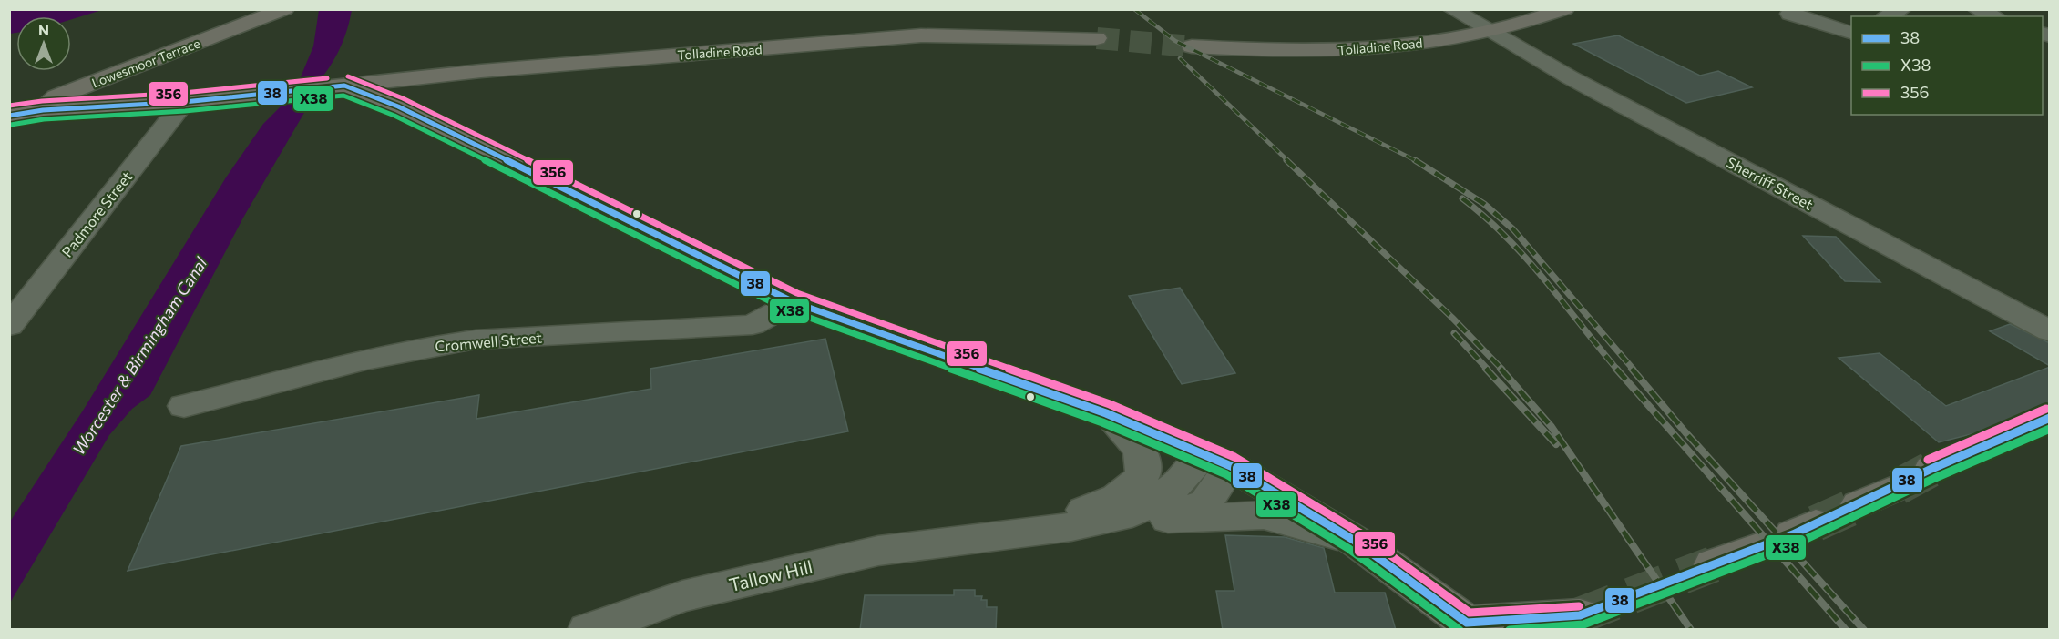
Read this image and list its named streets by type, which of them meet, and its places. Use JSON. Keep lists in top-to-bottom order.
{
  "streets": {
    "main road": ["Tolladine Road", "Lowesmoor Terrace"],
    "street": [
      "Sherriff Street",
      "Padmore Street",
      "Cromwell Street",
      "Tallow Hill"
    ]
  },
  "crossings": [
    ["Tolladine Road", "Lowesmoor Terrace"],
    ["Tolladine Road", "Sherriff Street"],
    ["Tolladine Road", "Padmore Street"]
  ],
  "water": ["Worcester & Birmingham Canal"],
  "lines": ["transit line 356", "transit line 38", "transit line X38"],
  "legend": ["38", "X38", "356"],
  "north": "top"
}
